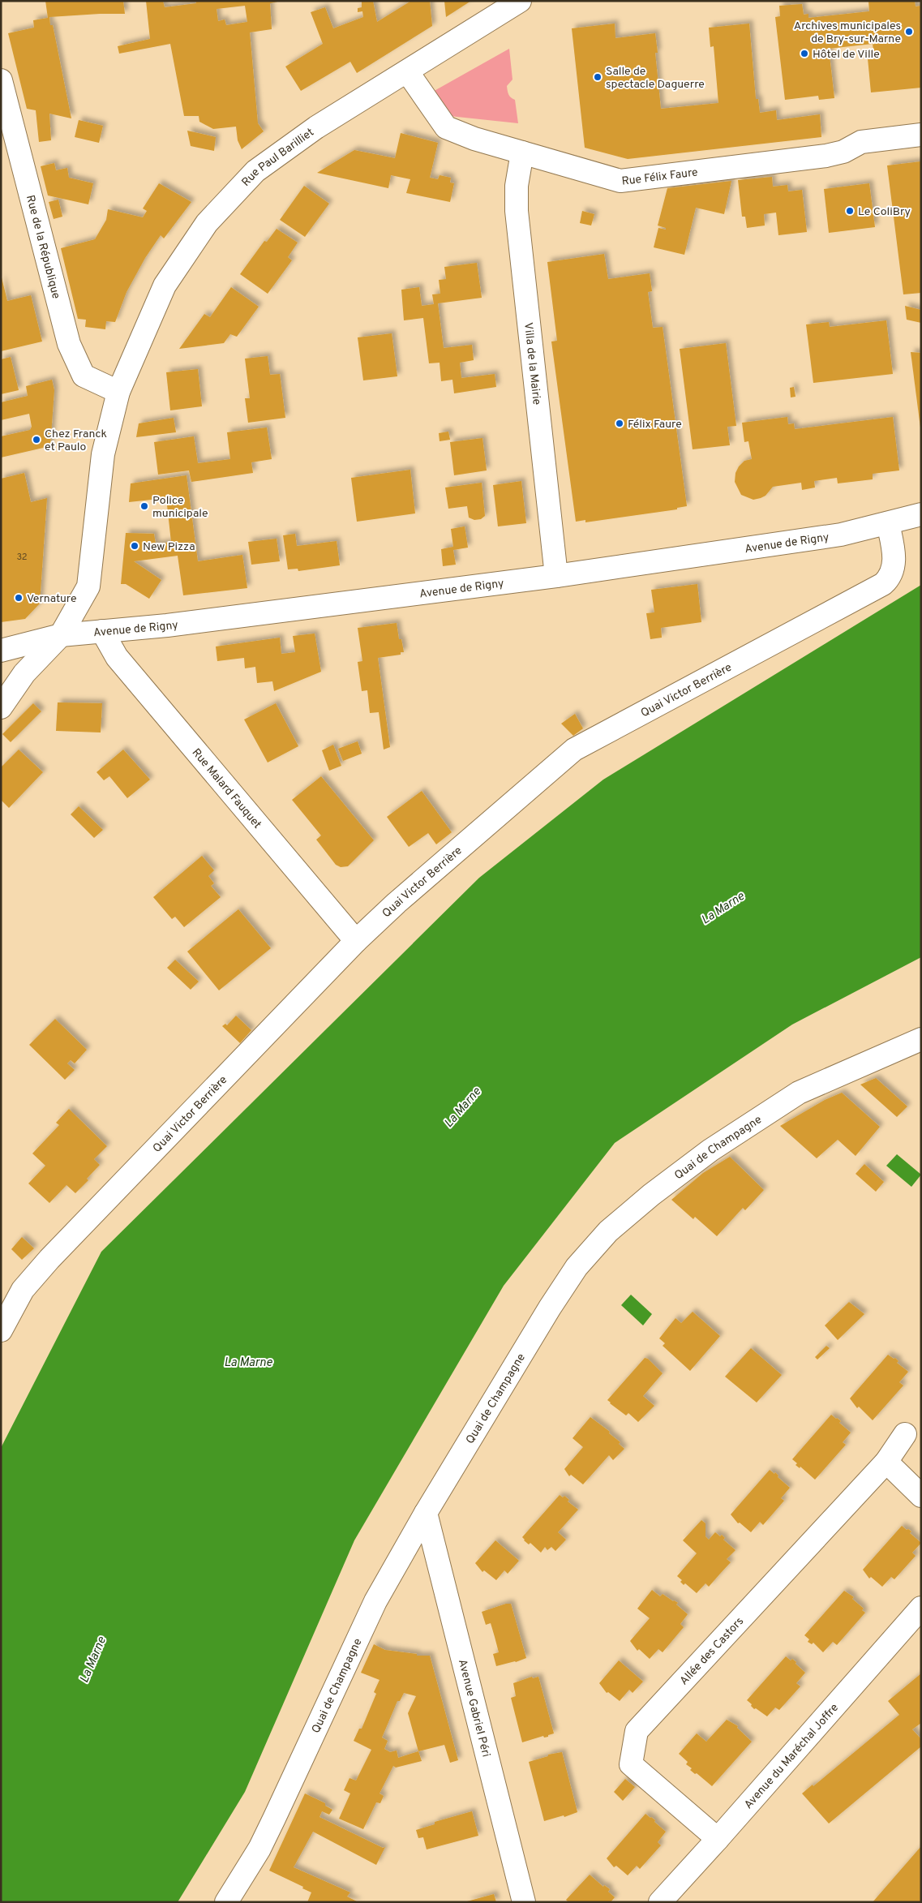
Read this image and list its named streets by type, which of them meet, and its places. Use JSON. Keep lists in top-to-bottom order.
{
  "streets": {
    "street": [
      "Rue Paul Barilliet",
      "Rue Félix Faure",
      "Rue de la République",
      "Villa de la Mairie",
      "Avenue de Rigny",
      "Quai Victor Berrière",
      "Rue Malard Fauquet",
      "Quai de Champagne",
      "Allée des Castors",
      "Avenue Gabriel Péri",
      "Avenue du Maréchal Joffre"
    ]
  },
  "crossings": [
    ["Rue Paul Barilliet", "Rue Félix Faure"],
    ["Rue Paul Barilliet", "Rue de la République"],
    ["Rue Paul Barilliet", "Avenue de Rigny"],
    ["Rue Félix Faure", "Villa de la Mairie"],
    ["Villa de la Mairie", "Avenue de Rigny"],
    ["Avenue de Rigny", "Quai Victor Berrière"],
    ["Avenue de Rigny", "Rue Malard Fauquet"],
    ["Quai Victor Berrière", "Rue Malard Fauquet"],
    ["Quai de Champagne", "Avenue Gabriel Péri"],
    ["Allée des Castors", "Avenue du Maréchal Joffre"]
  ],
  "water": ["La Marne"],
  "places": [
    "Archives municipales de Bry-sur-Marne",
    "Hôtel de Ville",
    "Salle de spectacle Daguerre",
    "Le ColiBry",
    "Félix Faure",
    "Chez Franck et Paulo",
    "Police municipale",
    "New Pizza",
    "Vernature"
  ],
  "house_numbers": ["32"]
}
